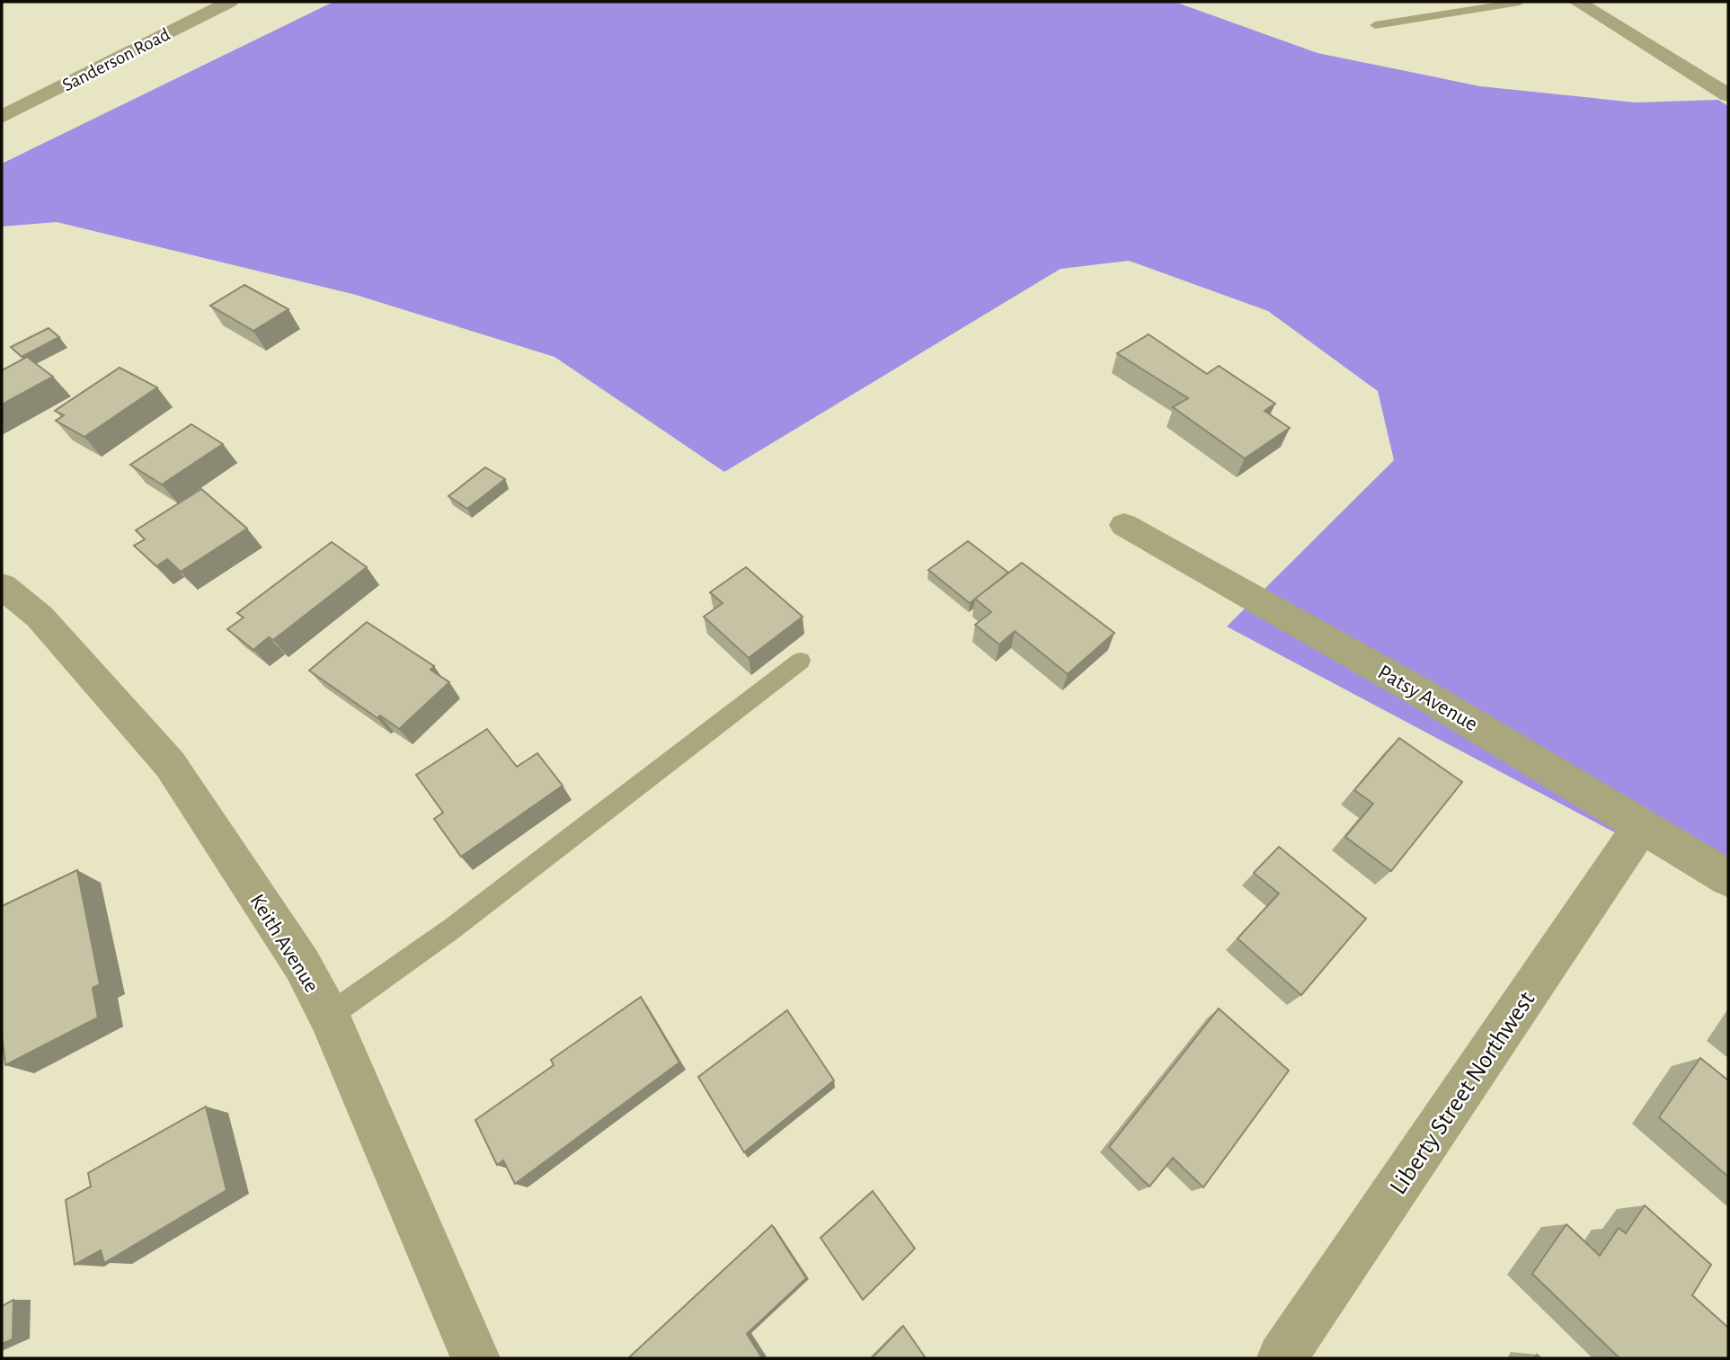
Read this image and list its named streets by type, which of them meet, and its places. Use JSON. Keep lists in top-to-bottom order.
{
  "streets": {
    "street": [
      "Sanderson Road",
      "Patsy Avenue",
      "Keith Avenue",
      "Liberty Street Northwest"
    ]
  },
  "crossings": [
    ["Patsy Avenue", "Liberty Street Northwest"]
  ]
}
